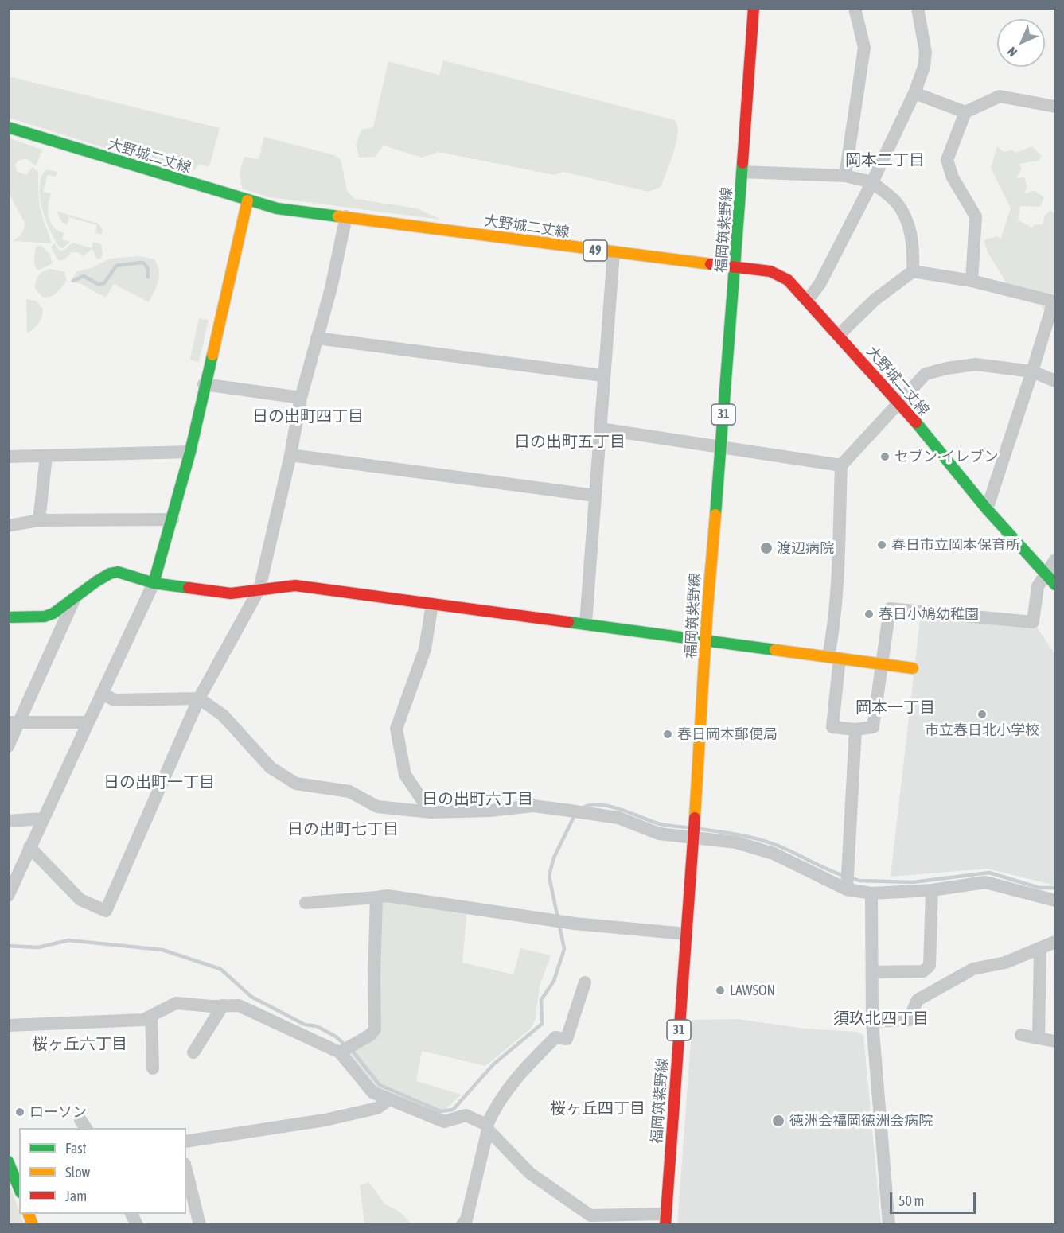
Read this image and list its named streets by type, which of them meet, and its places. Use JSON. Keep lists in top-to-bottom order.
{
  "streets": {
    "main road": [
      "大野城二丈線",
      "福岡筑紫野線",
      "49",
      "31"
    ]
  },
  "crossings": [
    ["大野城二丈線", "福岡筑紫野線"]
  ],
  "districts": [
    "岡本二丁目",
    "日の出町四丁目",
    "日の出町五丁目",
    "岡本一丁目",
    "日の出町一丁目",
    "日の出町六丁目",
    "日の出町七丁目",
    "須玖北四丁目",
    "桜ヶ丘六丁目",
    "桜ヶ丘四丁目"
  ],
  "places": [
    "セブン-イレブン",
    "春日市立岡本保育所",
    "渡辺病院",
    "春日小鳩幼稚園",
    "市立春日北小学校",
    "春日岡本郵便局",
    "LAWSON",
    "ローソン",
    "徳洲会福岡徳洲会病院"
  ],
  "legend": ["Fast", "Slow", "Jam"],
  "scale_bar": "50 m",
  "north": "bottom left"
}
